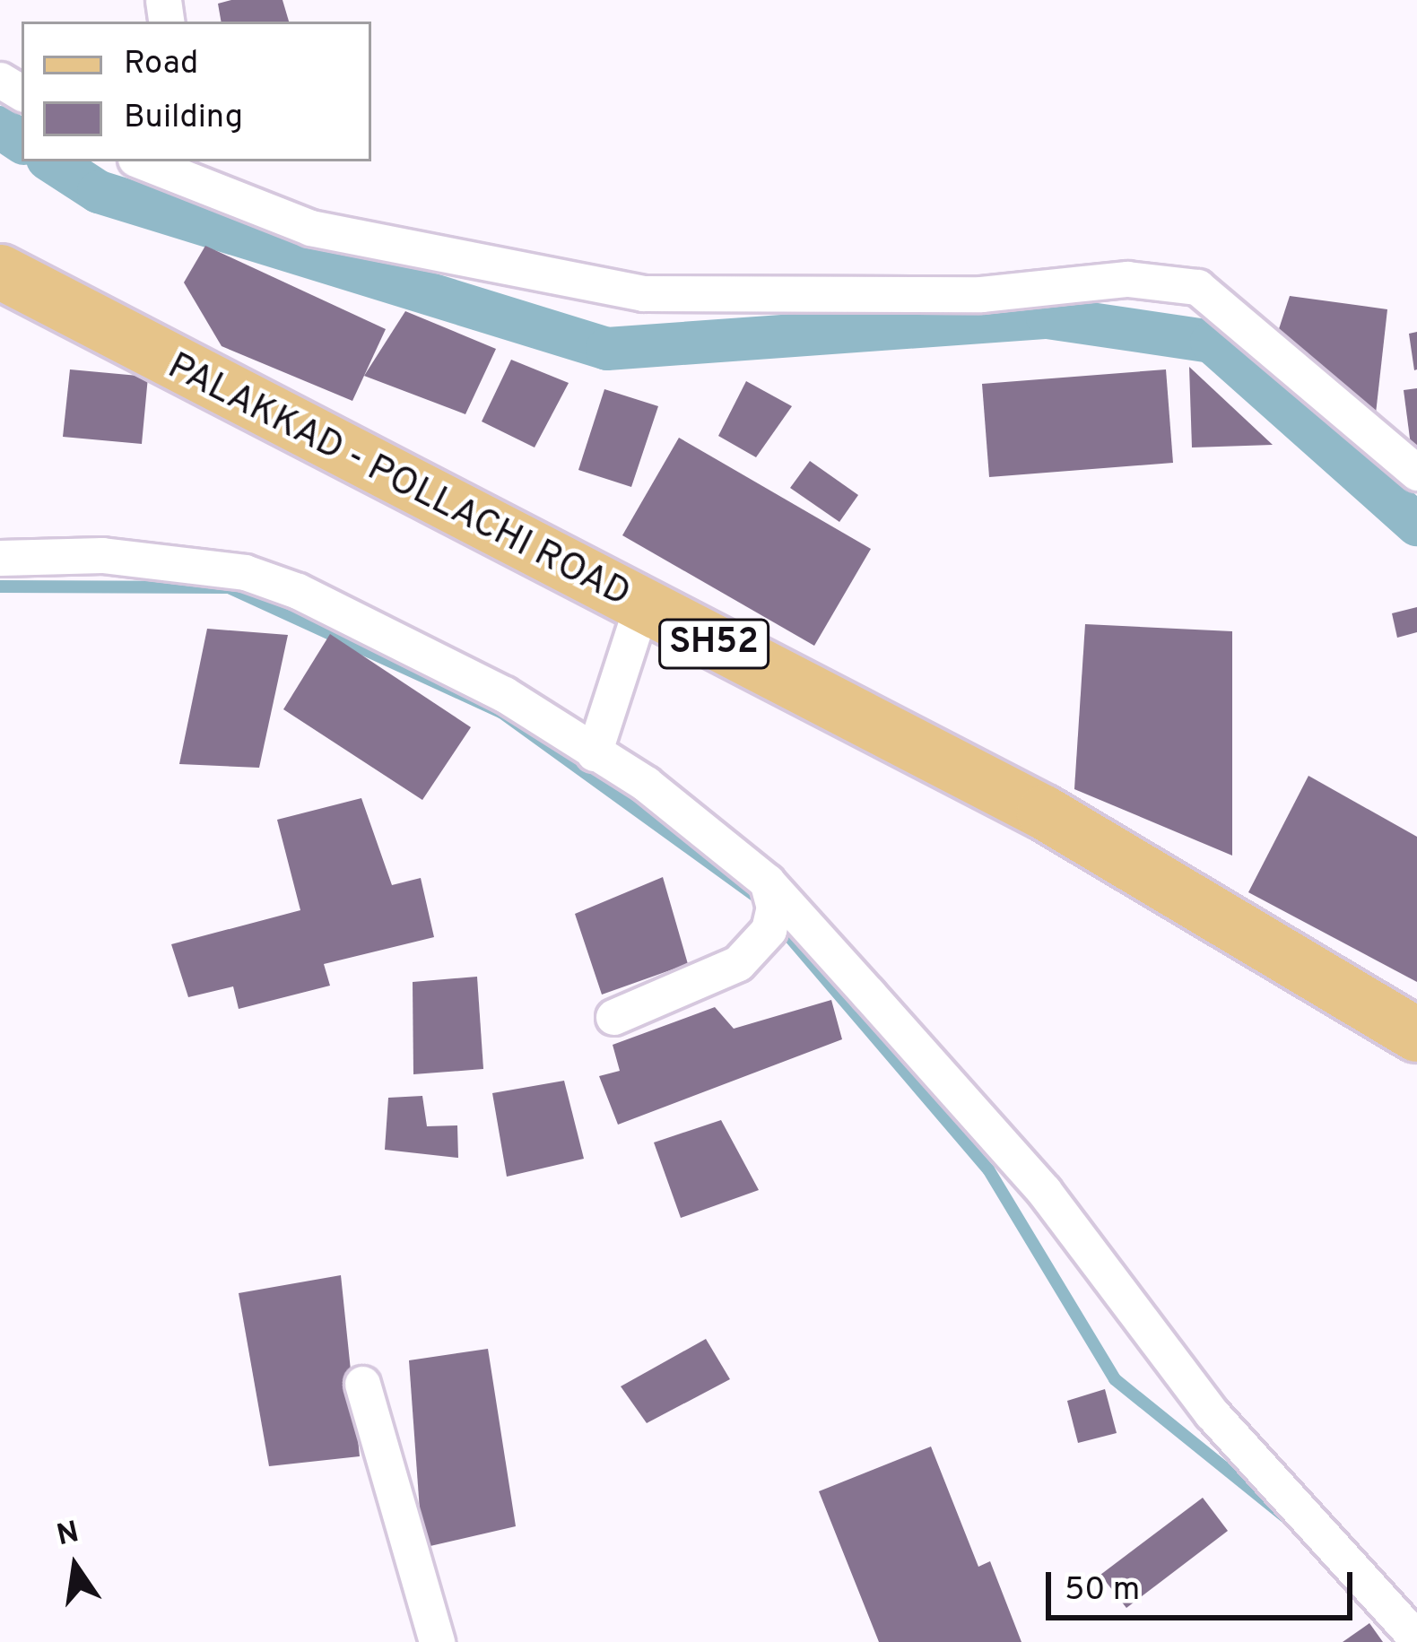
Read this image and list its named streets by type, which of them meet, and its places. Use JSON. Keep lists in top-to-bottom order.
{
  "streets": {
    "main road": ["PALAKKAD - POLLACHI ROAD", "SH52"]
  },
  "legend": ["Road", "Building"],
  "scale_bar": "50 m",
  "north": "top"
}
